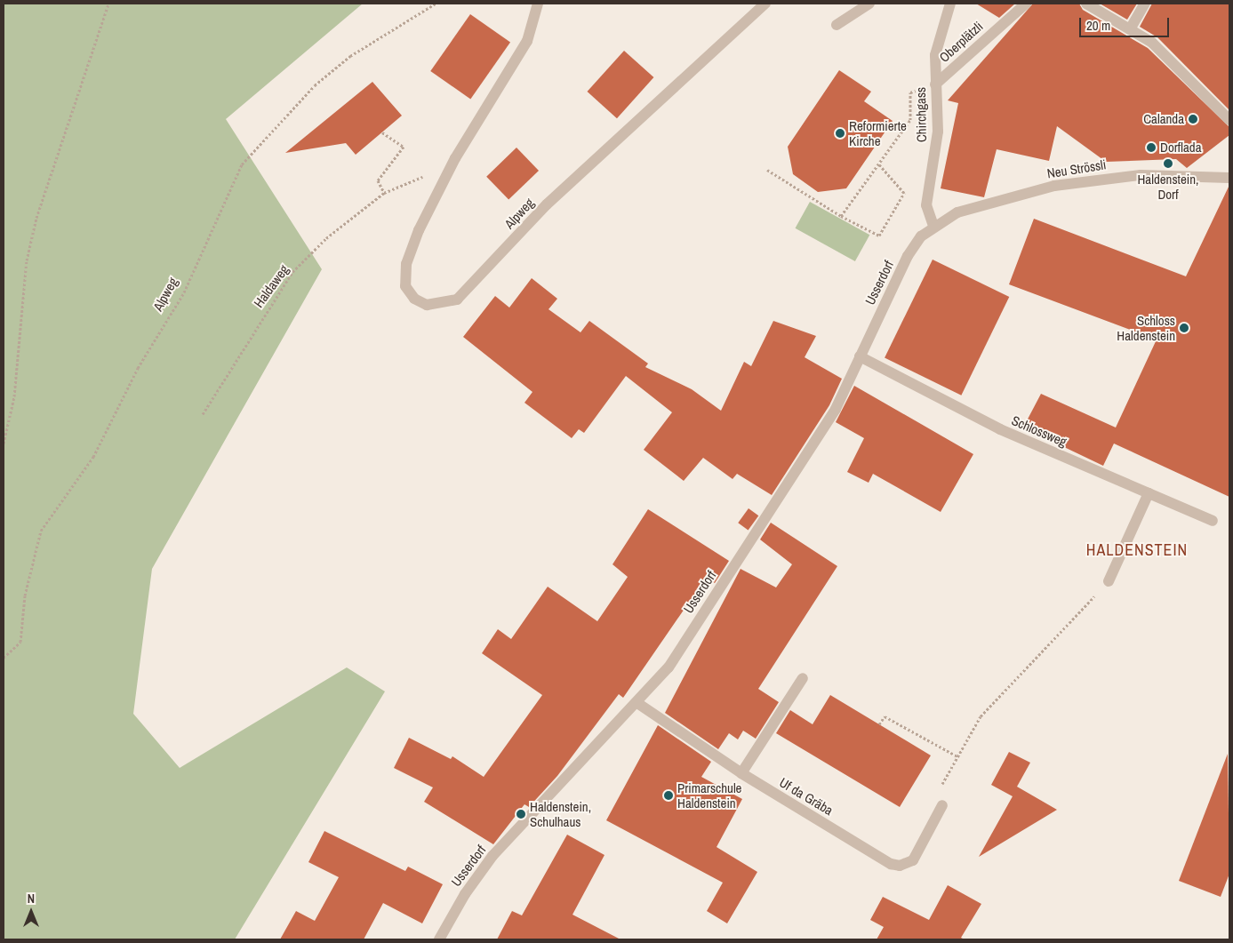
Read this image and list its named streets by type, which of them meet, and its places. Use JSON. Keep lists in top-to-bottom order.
{
  "streets": {
    "street": [
      "Oberplätzli",
      "Chirchgass",
      "Neu Strössli",
      "Alpweg",
      "Usserdorf",
      "Schlossweg",
      "Uf da Gräba"
    ],
    "path": ["Haldaweg"]
  },
  "crossings": [
    ["Oberplätzli", "Chirchgass"],
    ["Chirchgass", "Neu Strössli"],
    ["Chirchgass", "Usserdorf"],
    ["Neu Strössli", "Usserdorf"],
    ["Usserdorf", "Schlossweg"],
    ["Usserdorf", "Uf da Gräba"]
  ],
  "districts": ["HALDENSTEIN"],
  "places": [
    "Calanda",
    "Reformierte Kirche",
    "Dorflada",
    "Haldenstein, Dorf",
    "Schloss Haldenstein",
    "Primarschule Haldenstein",
    "Haldenstein, Schulhaus"
  ],
  "scale_bar": "20 m",
  "north": "top"
}
